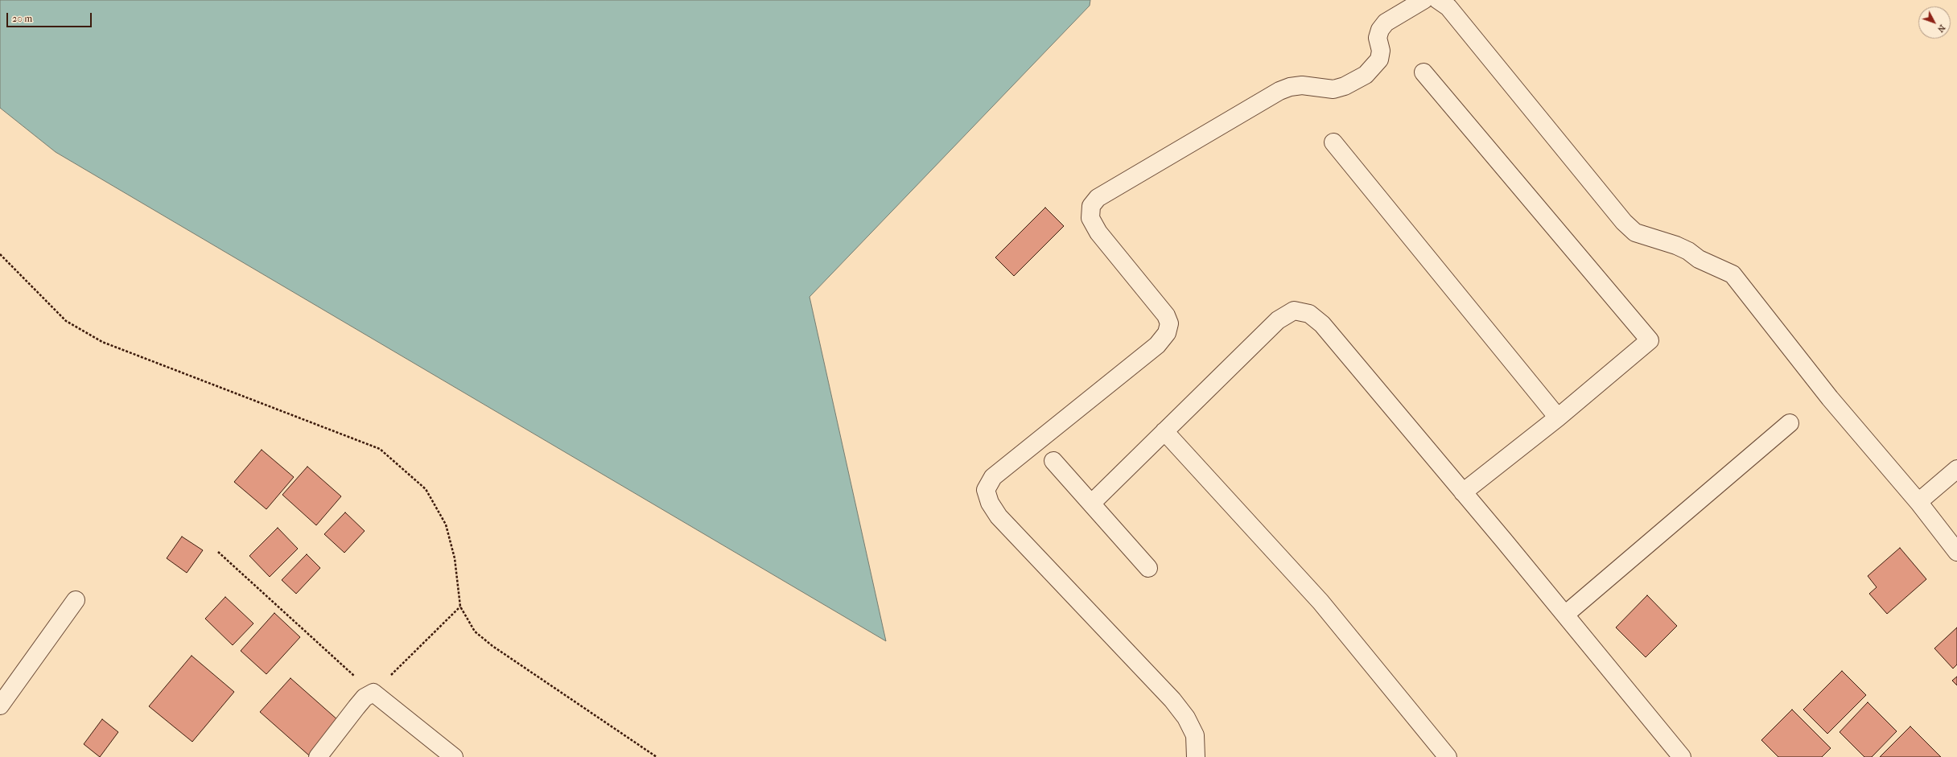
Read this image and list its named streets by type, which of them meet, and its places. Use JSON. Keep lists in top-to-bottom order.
{
  "scale_bar": "20 m",
  "north": "bottom right"
}
